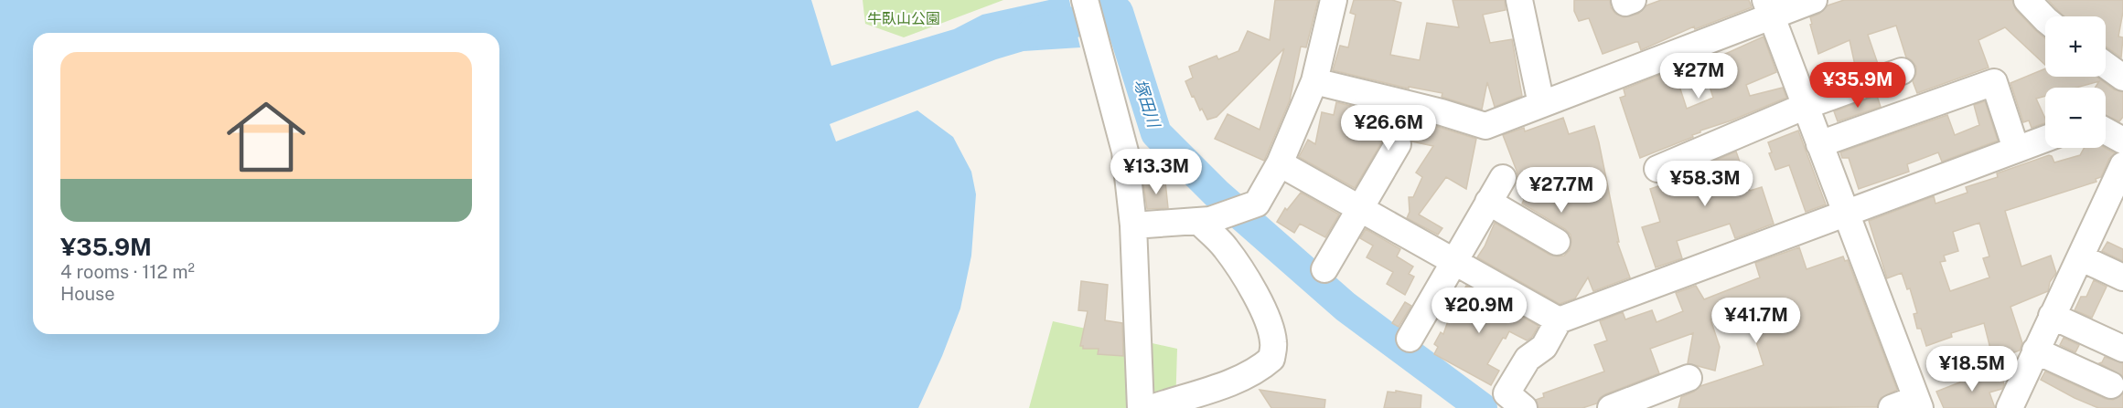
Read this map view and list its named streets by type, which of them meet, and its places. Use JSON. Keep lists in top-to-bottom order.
{
  "water": ["塚田川"],
  "parks": ["牛臥山公園"],
  "page": {
    "map_buttons": ["+", "−"],
    "list": [
      {
        "name": "¥35.9M",
        "note": "4 rooms · 112 m² · House"
      }
    ],
    "price": [
      "¥27M",
      "¥35.9M",
      "¥26.6M",
      "¥13.3M",
      "¥58.3M",
      "¥27.7M",
      "¥20.9M",
      "¥41.7M",
      "¥18.5M"
    ]
  }
}
